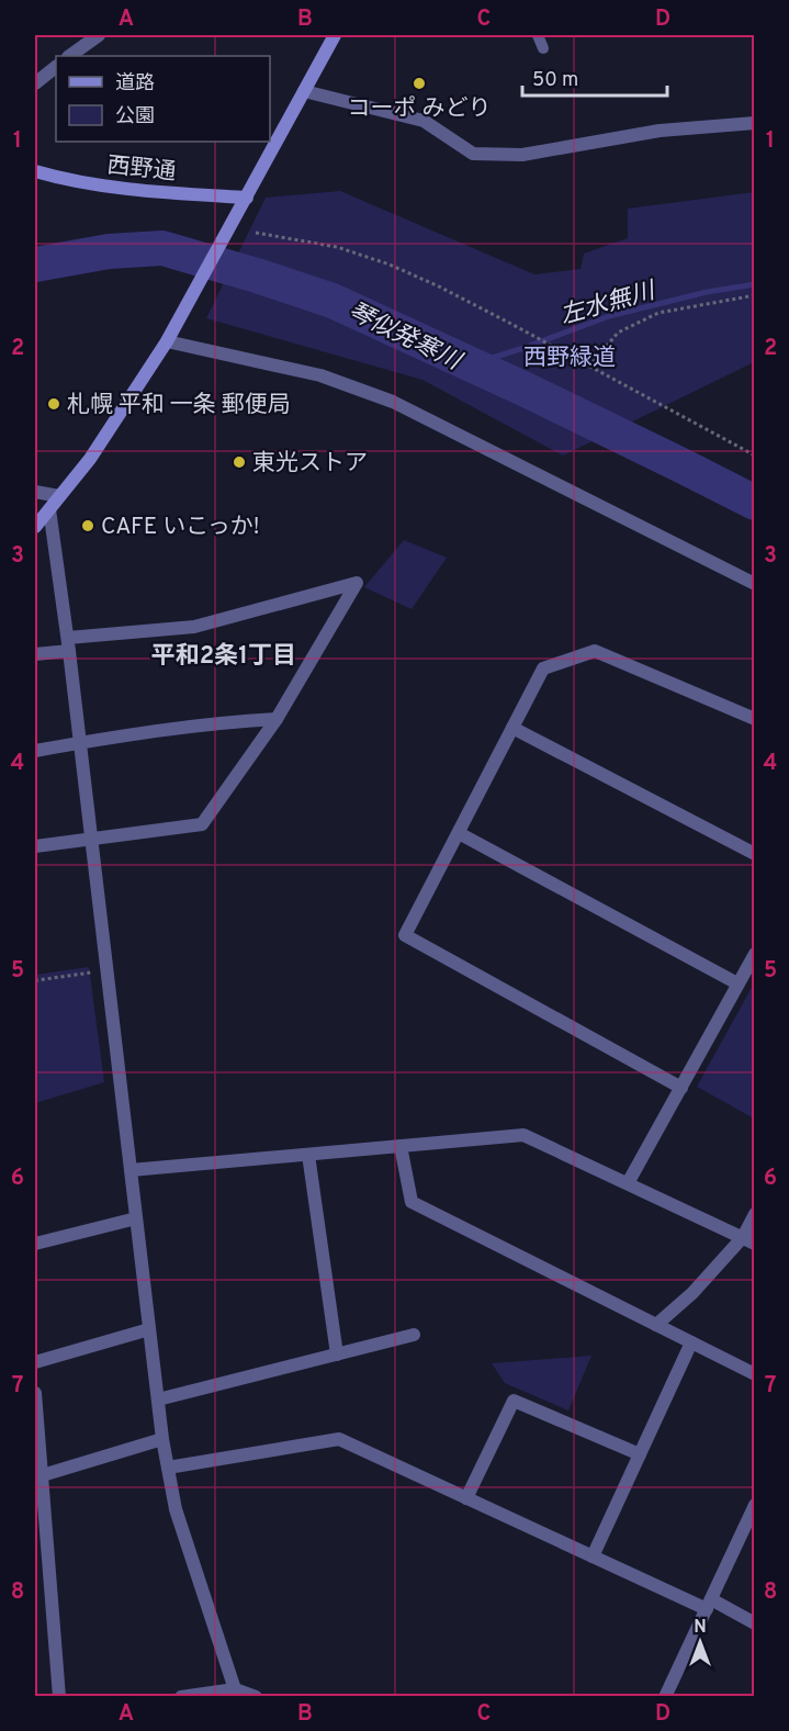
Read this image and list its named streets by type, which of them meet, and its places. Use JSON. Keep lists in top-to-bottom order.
{
  "streets": {
    "street": ["西野通"]
  },
  "districts": ["平和2条1丁目"],
  "water": ["左水無川", "琴似発寒川"],
  "parks": ["西野緑道"],
  "places": [
    "コーポ みどり",
    "札幌 平和 一条 郵便局",
    "東光ストア",
    "CAFE いこっか!"
  ],
  "legend": ["道路", "公園"],
  "scale_bar": "50 m",
  "north": "top",
  "grid": {
    "columns": [
      "A",
      "B",
      "C",
      "D"
    ],
    "rows": [
      "1",
      "2",
      "3",
      "4",
      "5",
      "6",
      "7",
      "8"
    ]
  }
}
